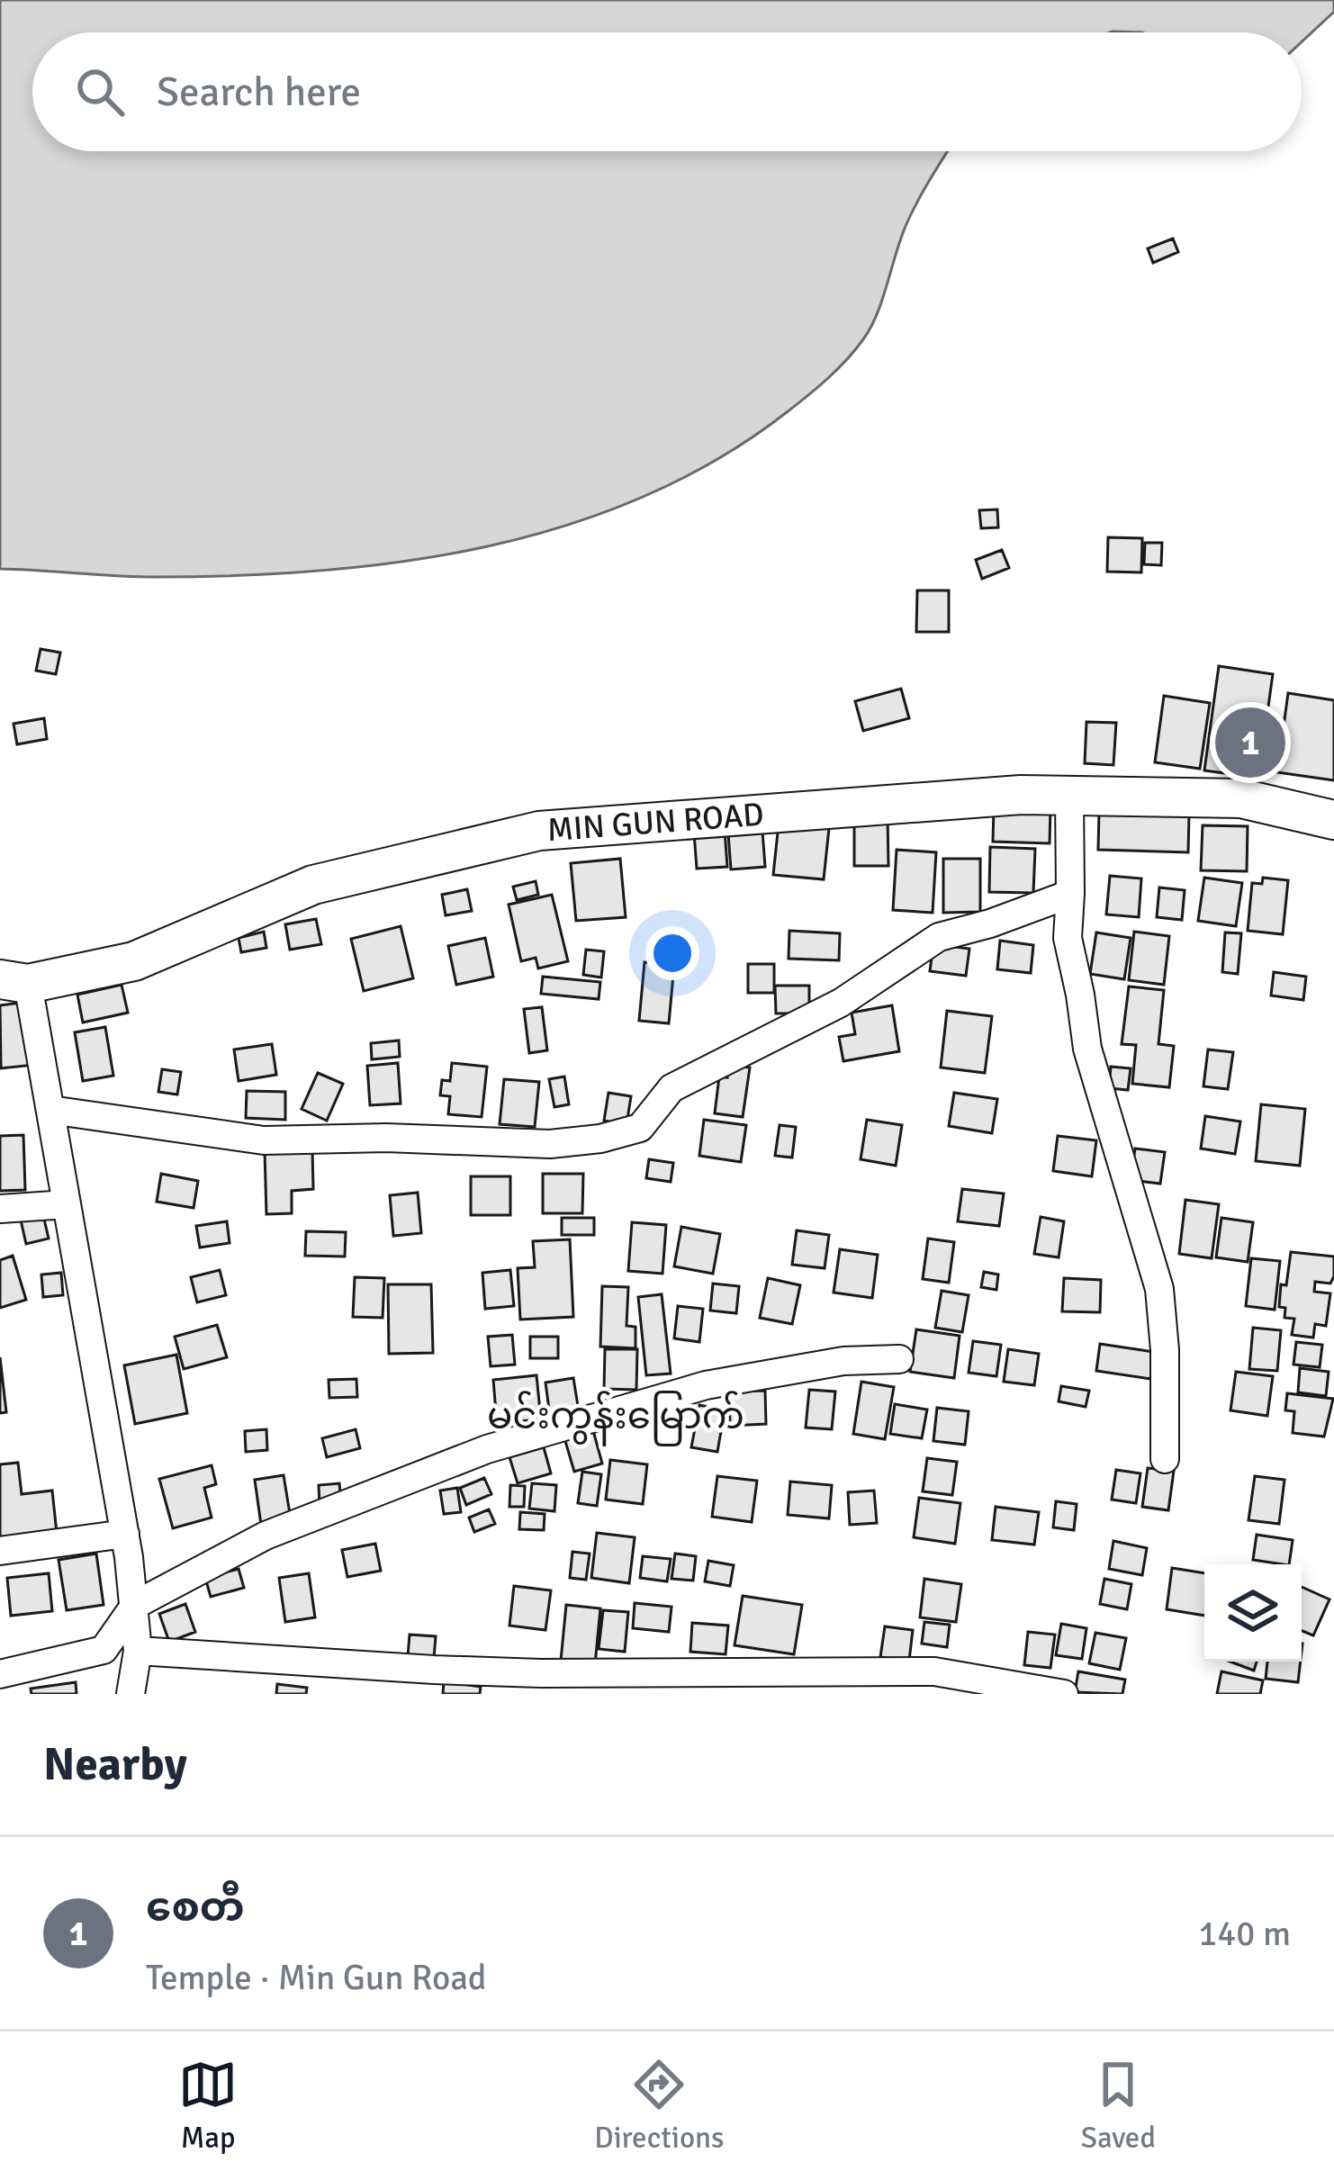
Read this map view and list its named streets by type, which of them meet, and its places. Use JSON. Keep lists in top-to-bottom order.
{
  "streets": {
    "street": ["MIN GUN ROAD"]
  },
  "districts": ["မင်းကွန်းမြောက်"],
  "page": {
    "search": "Search here",
    "pins": "1",
    "heading": "Nearby",
    "list": [
      {
        "mark": "1",
        "name": "စေတီ",
        "note": "Temple · Min Gun Road",
        "value": "140 m"
      }
    ],
    "nav": ["Map", "Directions", "Saved"]
  }
}
